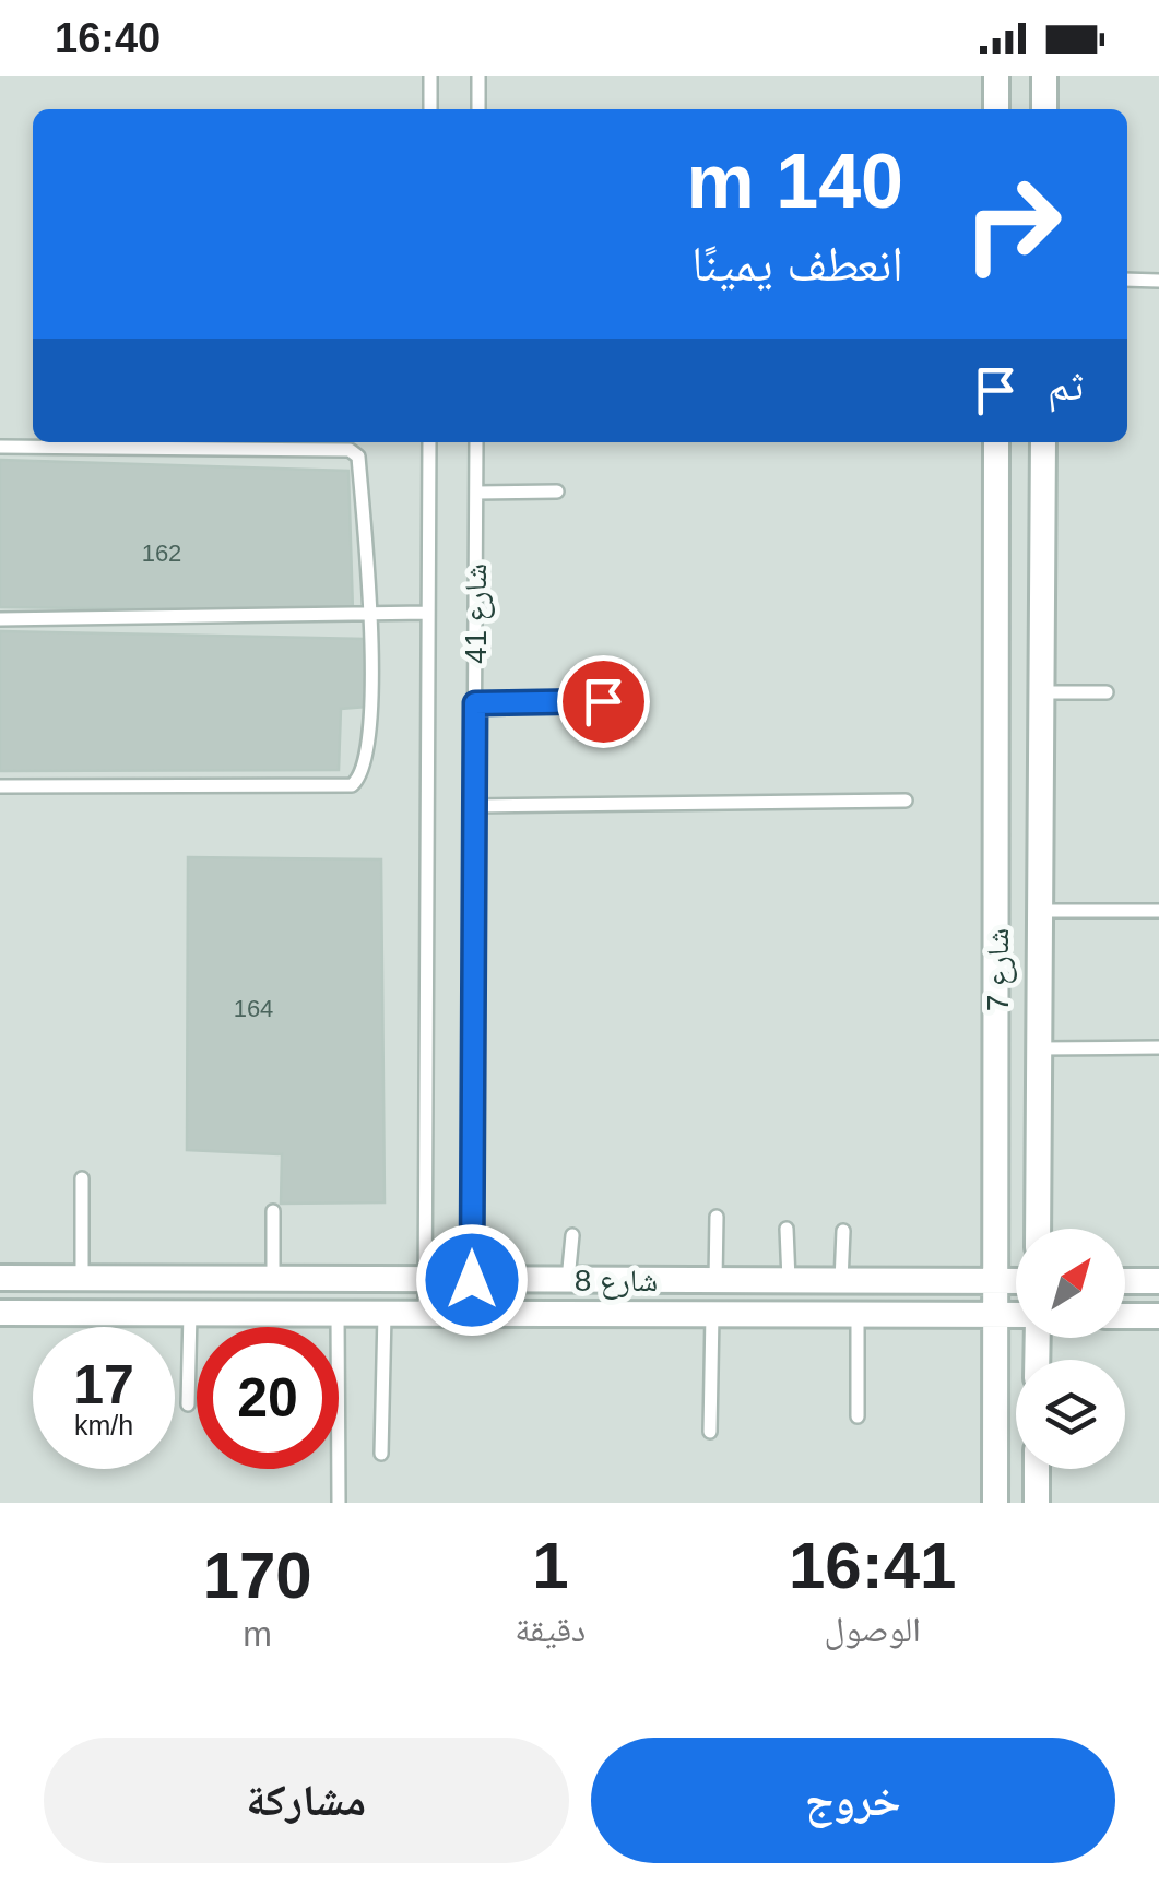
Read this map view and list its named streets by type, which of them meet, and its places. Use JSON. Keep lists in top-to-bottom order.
{
  "streets": {
    "street": ["شارع 7", "شارع 8"],
    "lane": ["شارع 41"]
  },
  "crossings": [
    ["شارع 41", "شارع 8"],
    ["شارع 7", "شارع 8"]
  ],
  "house_numbers": ["162", "164"],
  "north": "top right",
  "page": {
    "status": "16:40",
    "turn": ["140 m", "انعطف يمينًا"],
    "then": "ثم",
    "speed": "17 km/h",
    "limit": "20",
    "eta": [
      "16:41",
      "الوصول",
      "1",
      "دقيقة",
      "170",
      "m"
    ],
    "buttons": ["خروج", "مشاركة"]
  }
}
